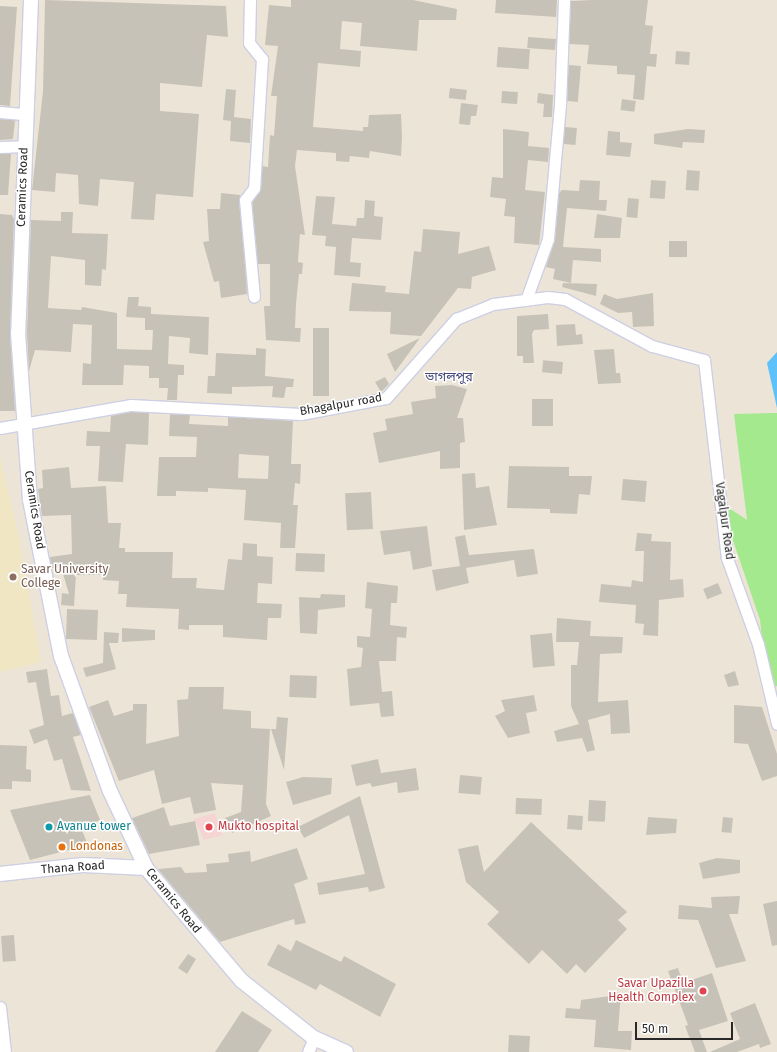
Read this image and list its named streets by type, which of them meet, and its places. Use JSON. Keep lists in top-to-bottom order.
{
  "streets": {
    "street": [
      "Ceramics Road",
      "Bhagalpur road",
      "Vagalpur Road",
      "Thana Road"
    ]
  },
  "crossings": [
    ["Ceramics Road", "Bhagalpur road"],
    ["Ceramics Road", "Thana Road"],
    ["Bhagalpur road", "Vagalpur Road"]
  ],
  "districts": ["ভাগলপুর"],
  "places": [
    "Savar University College",
    "Avanue tower",
    "Mukto hospital",
    "Londonas",
    "Savar Upazilla Health Complex"
  ],
  "scale_bar": "50 m"
}
